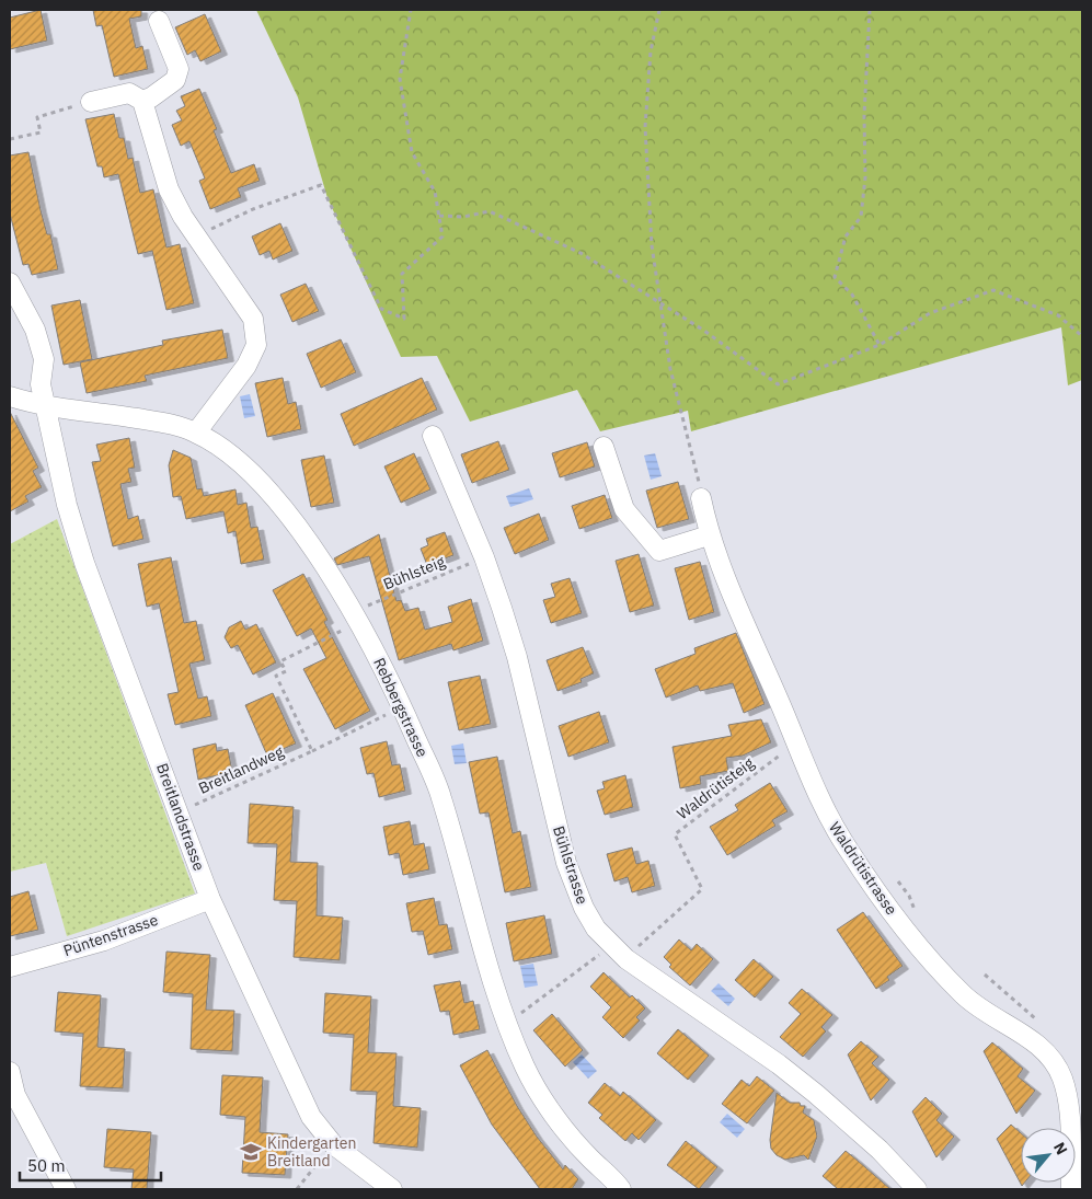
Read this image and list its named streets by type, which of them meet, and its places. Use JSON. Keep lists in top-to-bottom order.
{
  "streets": {
    "street": [
      "Rebbergstrasse",
      "Breitlandstrasse",
      "Bühlstrasse",
      "Waldrütistrasse",
      "Püntenstrasse"
    ],
    "path": ["Bühlsteig", "Breitlandweg", "Waldrütisteig"]
  },
  "crossings": [
    ["Bühlsteig", "Rebbergstrasse"],
    ["Bühlsteig", "Bühlstrasse"],
    ["Rebbergstrasse", "Breitlandweg"],
    ["Rebbergstrasse", "Breitlandstrasse"],
    ["Breitlandweg", "Breitlandstrasse"],
    ["Waldrütisteig", "Bühlstrasse"],
    ["Waldrütisteig", "Waldrütistrasse"],
    ["Breitlandstrasse", "Püntenstrasse"]
  ],
  "places": {
    "school or university": ["Kindergarten Breitland"]
  },
  "scale_bar": "50 m",
  "north": "top right"
}
